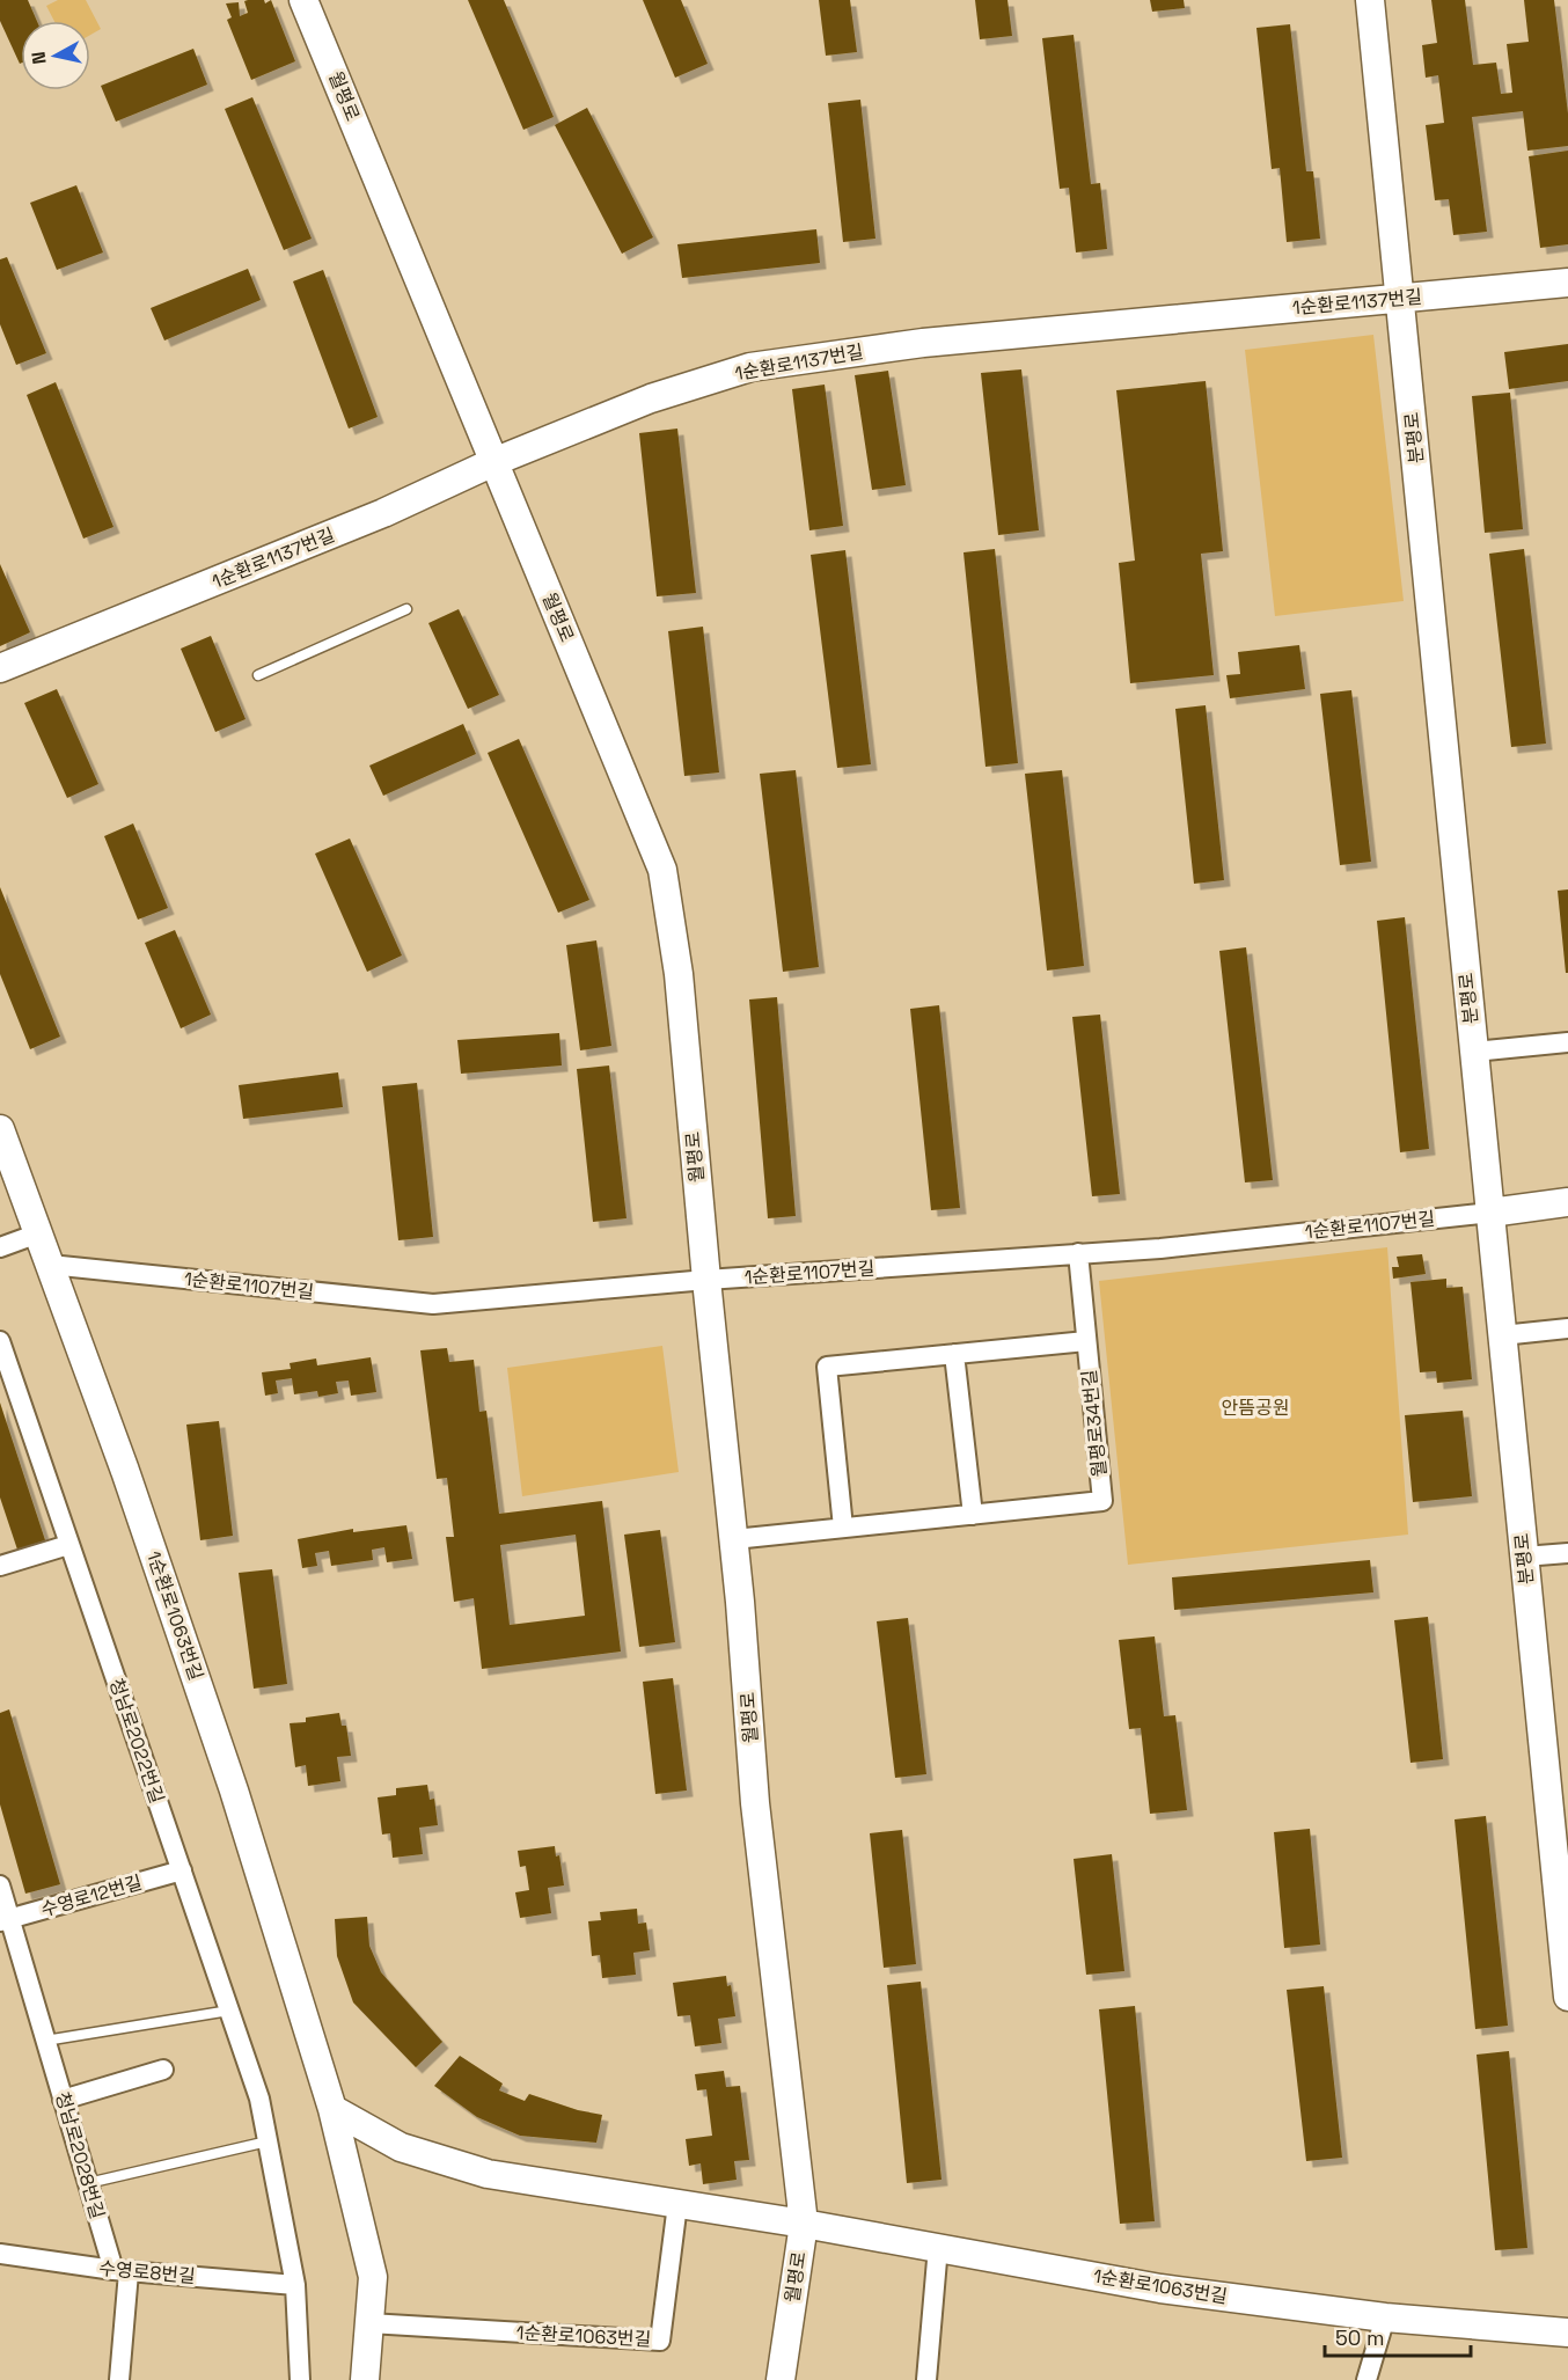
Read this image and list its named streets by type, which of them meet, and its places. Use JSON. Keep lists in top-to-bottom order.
{
  "streets": {
    "street": [
      "월평로",
      "1순환로1137번길",
      "분평로",
      "1순환로1107번길",
      "월평로34번길",
      "1순환로1063번길",
      "청남로2022번길",
      "수영로12번길",
      "청남로2028번길",
      "수영로8번길"
    ]
  },
  "crossings": [
    ["월평로", "1순환로1137번길"],
    ["월평로", "1순환로1107번길"],
    ["월평로", "월평로34번길"],
    ["월평로", "1순환로1063번길"],
    ["1순환로1137번길", "분평로"],
    ["분평로", "1순환로1107번길"],
    ["1순환로1107번길", "월평로34번길"],
    ["1순환로1107번길", "1순환로1063번길"],
    ["청남로2022번길", "수영로12번길"],
    ["청남로2022번길", "수영로8번길"],
    ["수영로12번길", "청남로2028번길"],
    ["청남로2028번길", "수영로8번길"]
  ],
  "parks": ["안뜸공원"],
  "scale_bar": "50 m",
  "north": "left"
}
